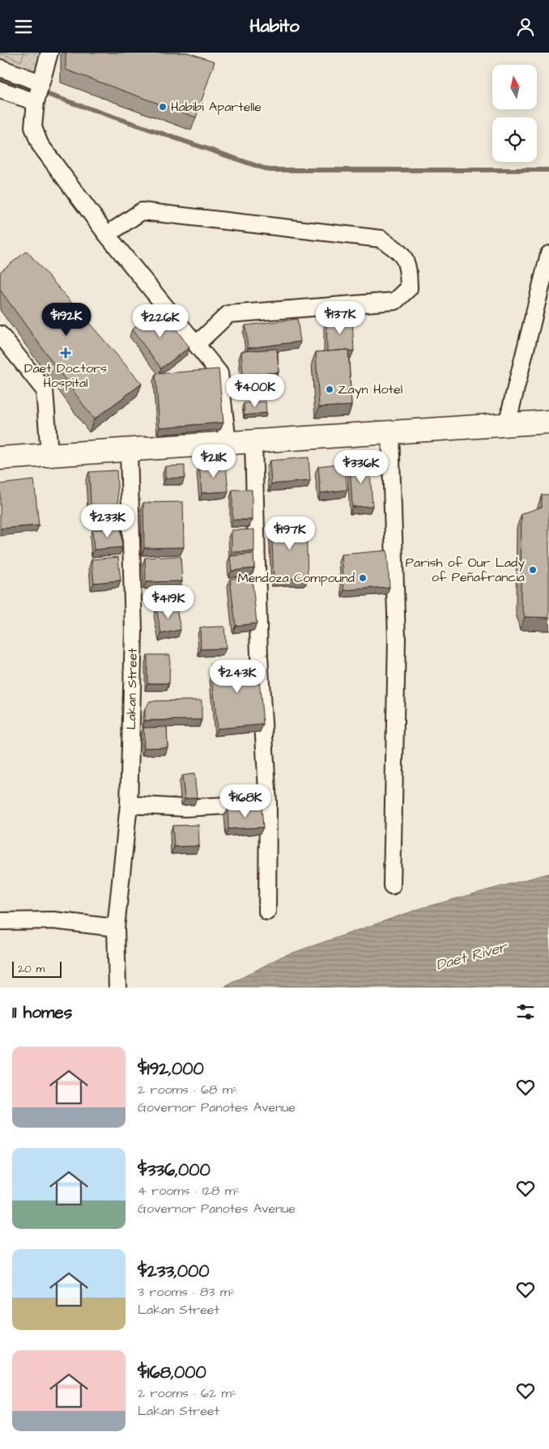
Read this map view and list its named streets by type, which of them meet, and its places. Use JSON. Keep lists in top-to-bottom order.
{
  "streets": {
    "street": ["Lakan Street"]
  },
  "water": ["Daet River"],
  "places": {
    "other": [
      "Habibi Apartelle",
      "Zayn Hotel",
      "Parish of Our Lady of Peñafrancia",
      "Mendoza Compound"
    ],
    "health": ["Daet Doctors Hospital"]
  },
  "scale_bar": "20 m",
  "north": "top",
  "page": {
    "header": "Habito",
    "price": [
      "$137K",
      "$192K",
      "$226K",
      "$400K",
      "$211K",
      "$336K",
      "$233K",
      "$197K",
      "$419K",
      "$243K",
      "$168K"
    ],
    "scale": "20 m",
    "heading": "11 homes",
    "list": [
      {
        "name": "$192,000",
        "note": "2 rooms · 68 m² · Governor Panotes Avenue"
      },
      {
        "name": "$336,000",
        "note": "4 rooms · 128 m² · Governor Panotes Avenue"
      },
      {
        "name": "$233,000",
        "note": "3 rooms · 83 m² · Lakan Street"
      },
      {
        "name": "$168,000",
        "note": "2 rooms · 62 m² · Lakan Street"
      }
    ]
  }
}
